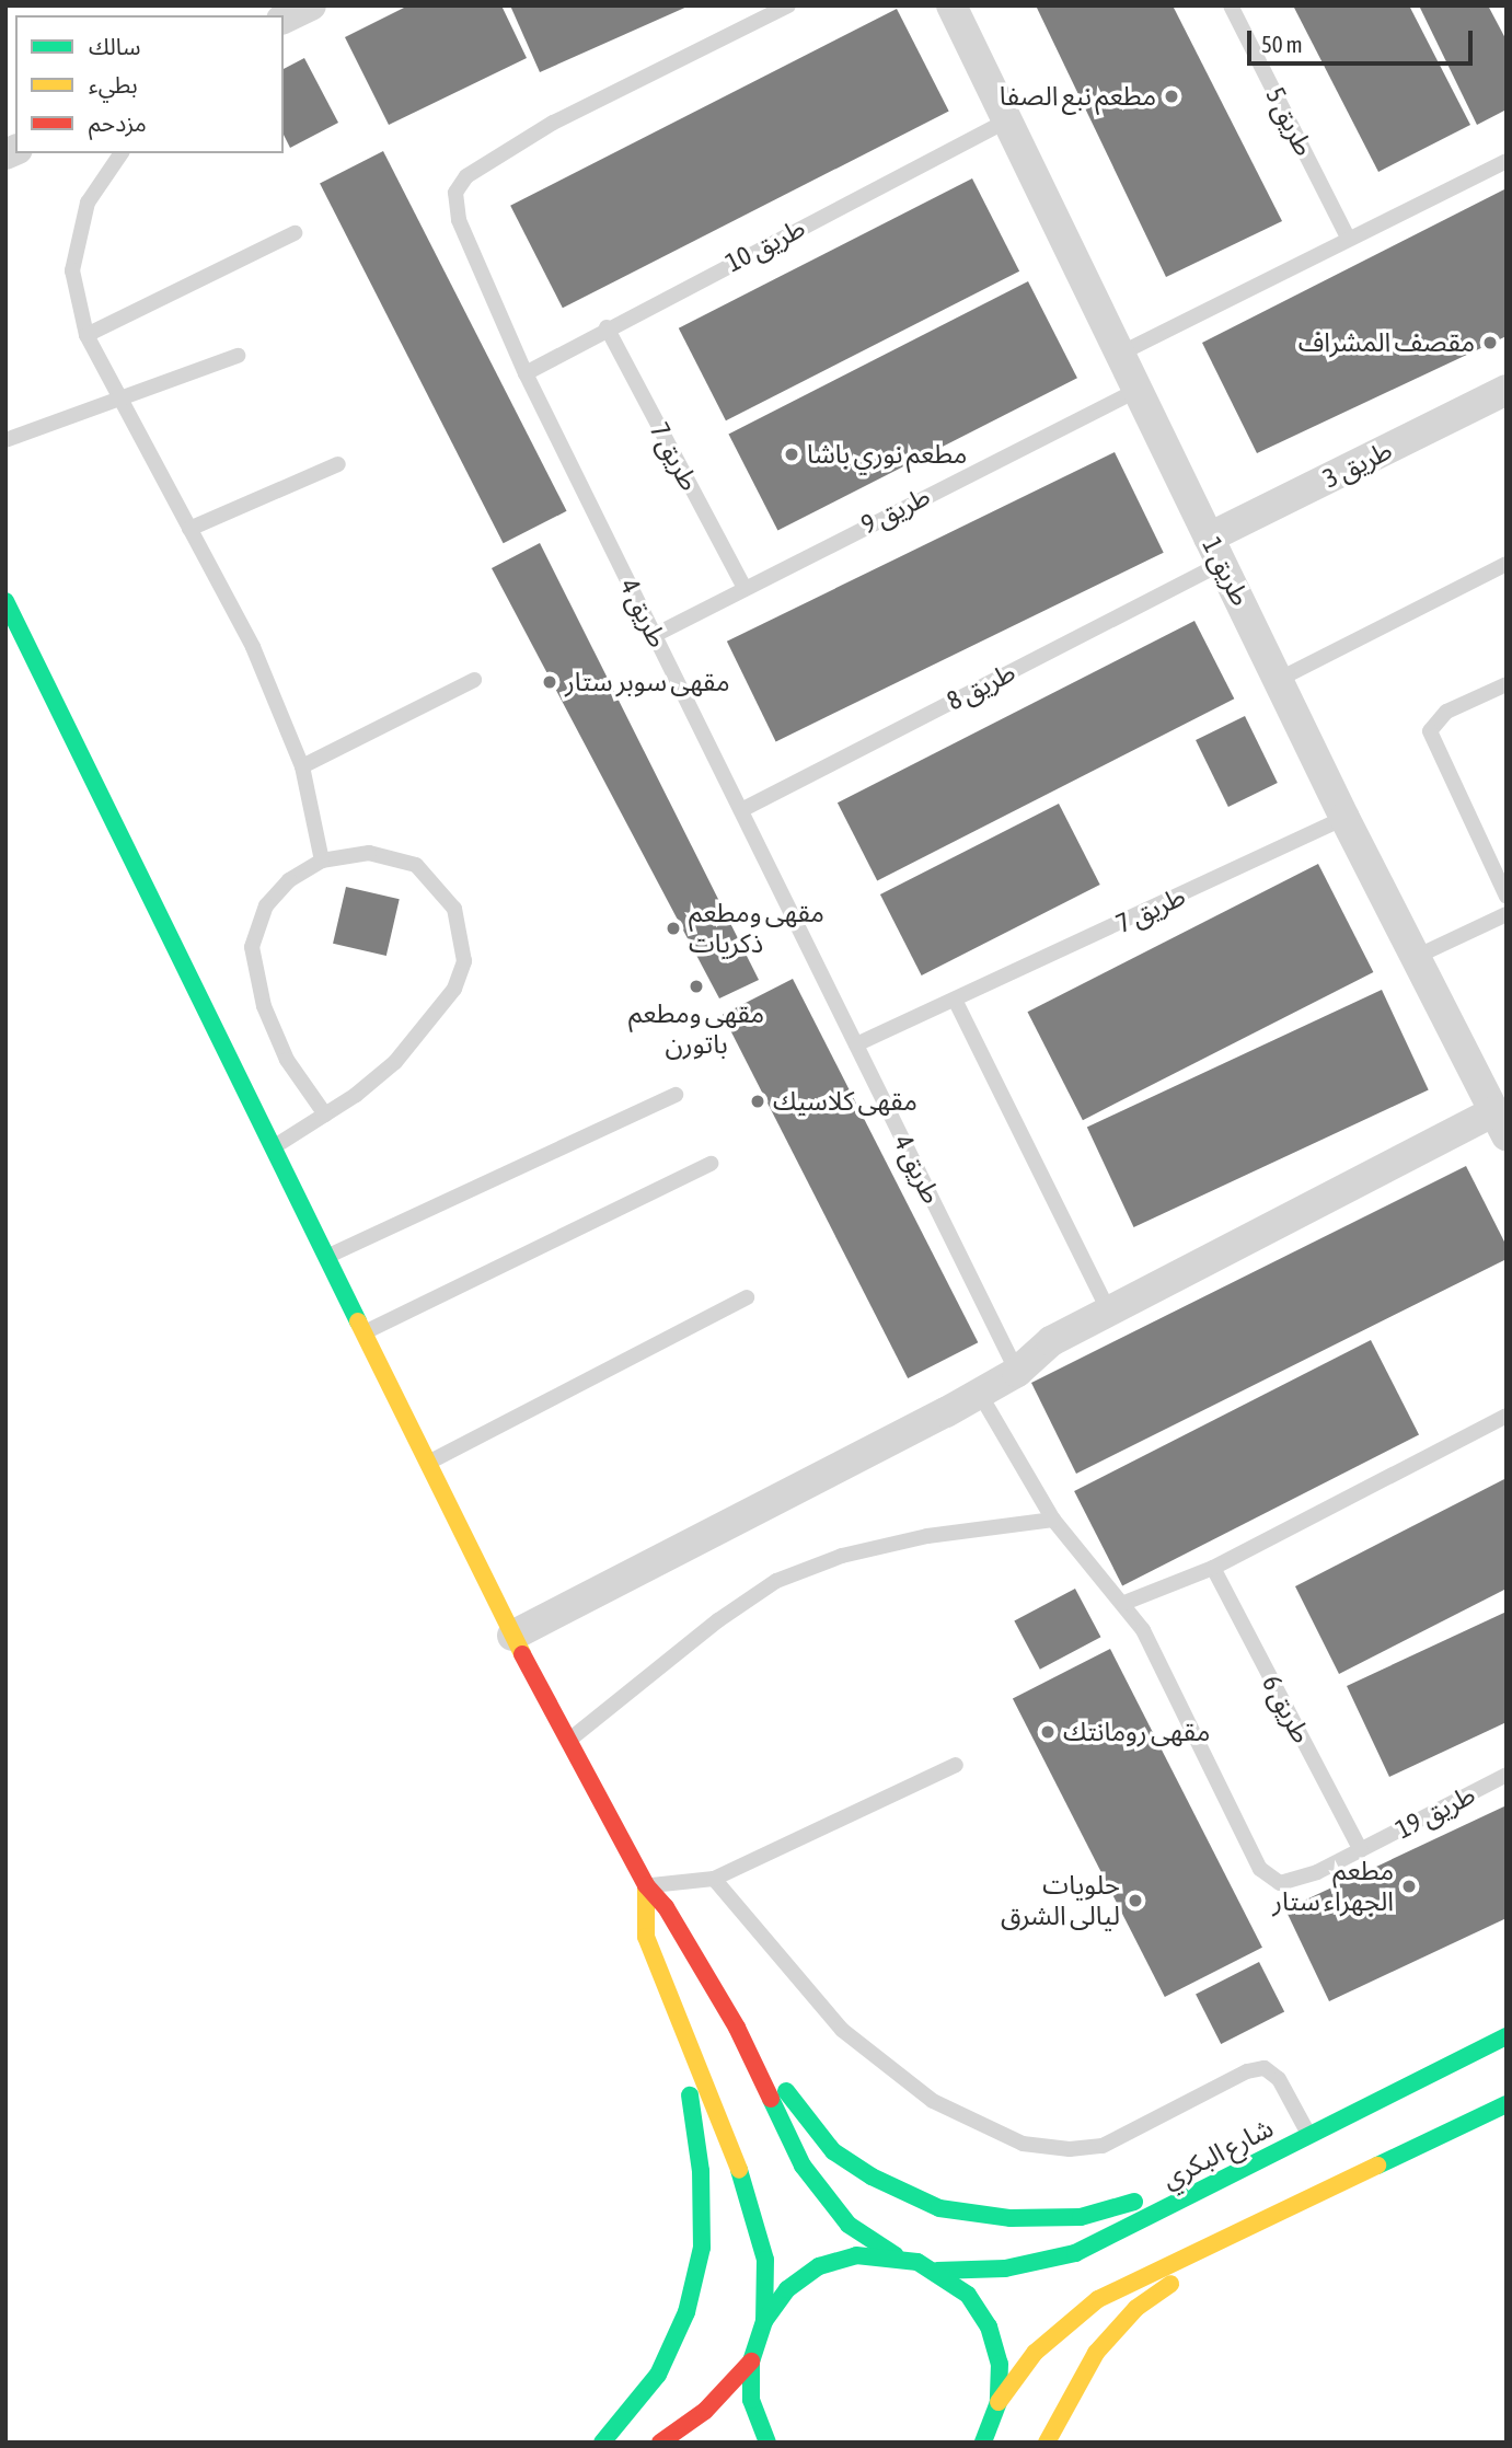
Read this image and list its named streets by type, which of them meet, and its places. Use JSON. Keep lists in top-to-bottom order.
{
  "streets": {
    "main road": ["شارع البكري"],
    "street": ["طريق 3", "طريق 1"],
    "lane": [
      "طريق 5",
      "طريق 10",
      "طريق 7",
      "طريق 9",
      "طريق 4",
      "طريق 8",
      "طريق 6",
      "طريق 19"
    ]
  },
  "crossings": [
    ["طريق 10", "طريق 7"],
    ["طريق 10", "طريق 1"],
    ["طريق 10", "طريق 4"],
    ["طريق 7", "طريق 9"],
    ["طريق 7", "طريق 1"],
    ["طريق 7", "طريق 4"],
    ["طريق 3", "طريق 1"],
    ["طريق 3", "طريق 8"],
    ["طريق 9", "طريق 1"],
    ["طريق 9", "طريق 4"],
    ["طريق 1", "طريق 8"],
    ["طريق 4", "طريق 8"],
    ["طريق 6", "طريق 19"]
  ],
  "places": [
    "مطعم نبع الصفا",
    "مقصف المشراف",
    "مطعم نوري باشا",
    "مقهى سوبر ستار",
    "مقهى ومطعم ذكريات",
    "مقهى ومطعم باتورن",
    "مقهى كلاسيك",
    "مقهى رومانتك",
    "مطعم الجهراء ستار",
    "حلويات ليالى الشرق"
  ],
  "legend": ["سالك", "بطيء", "مزدحم"],
  "scale_bar": "50 m"
}
